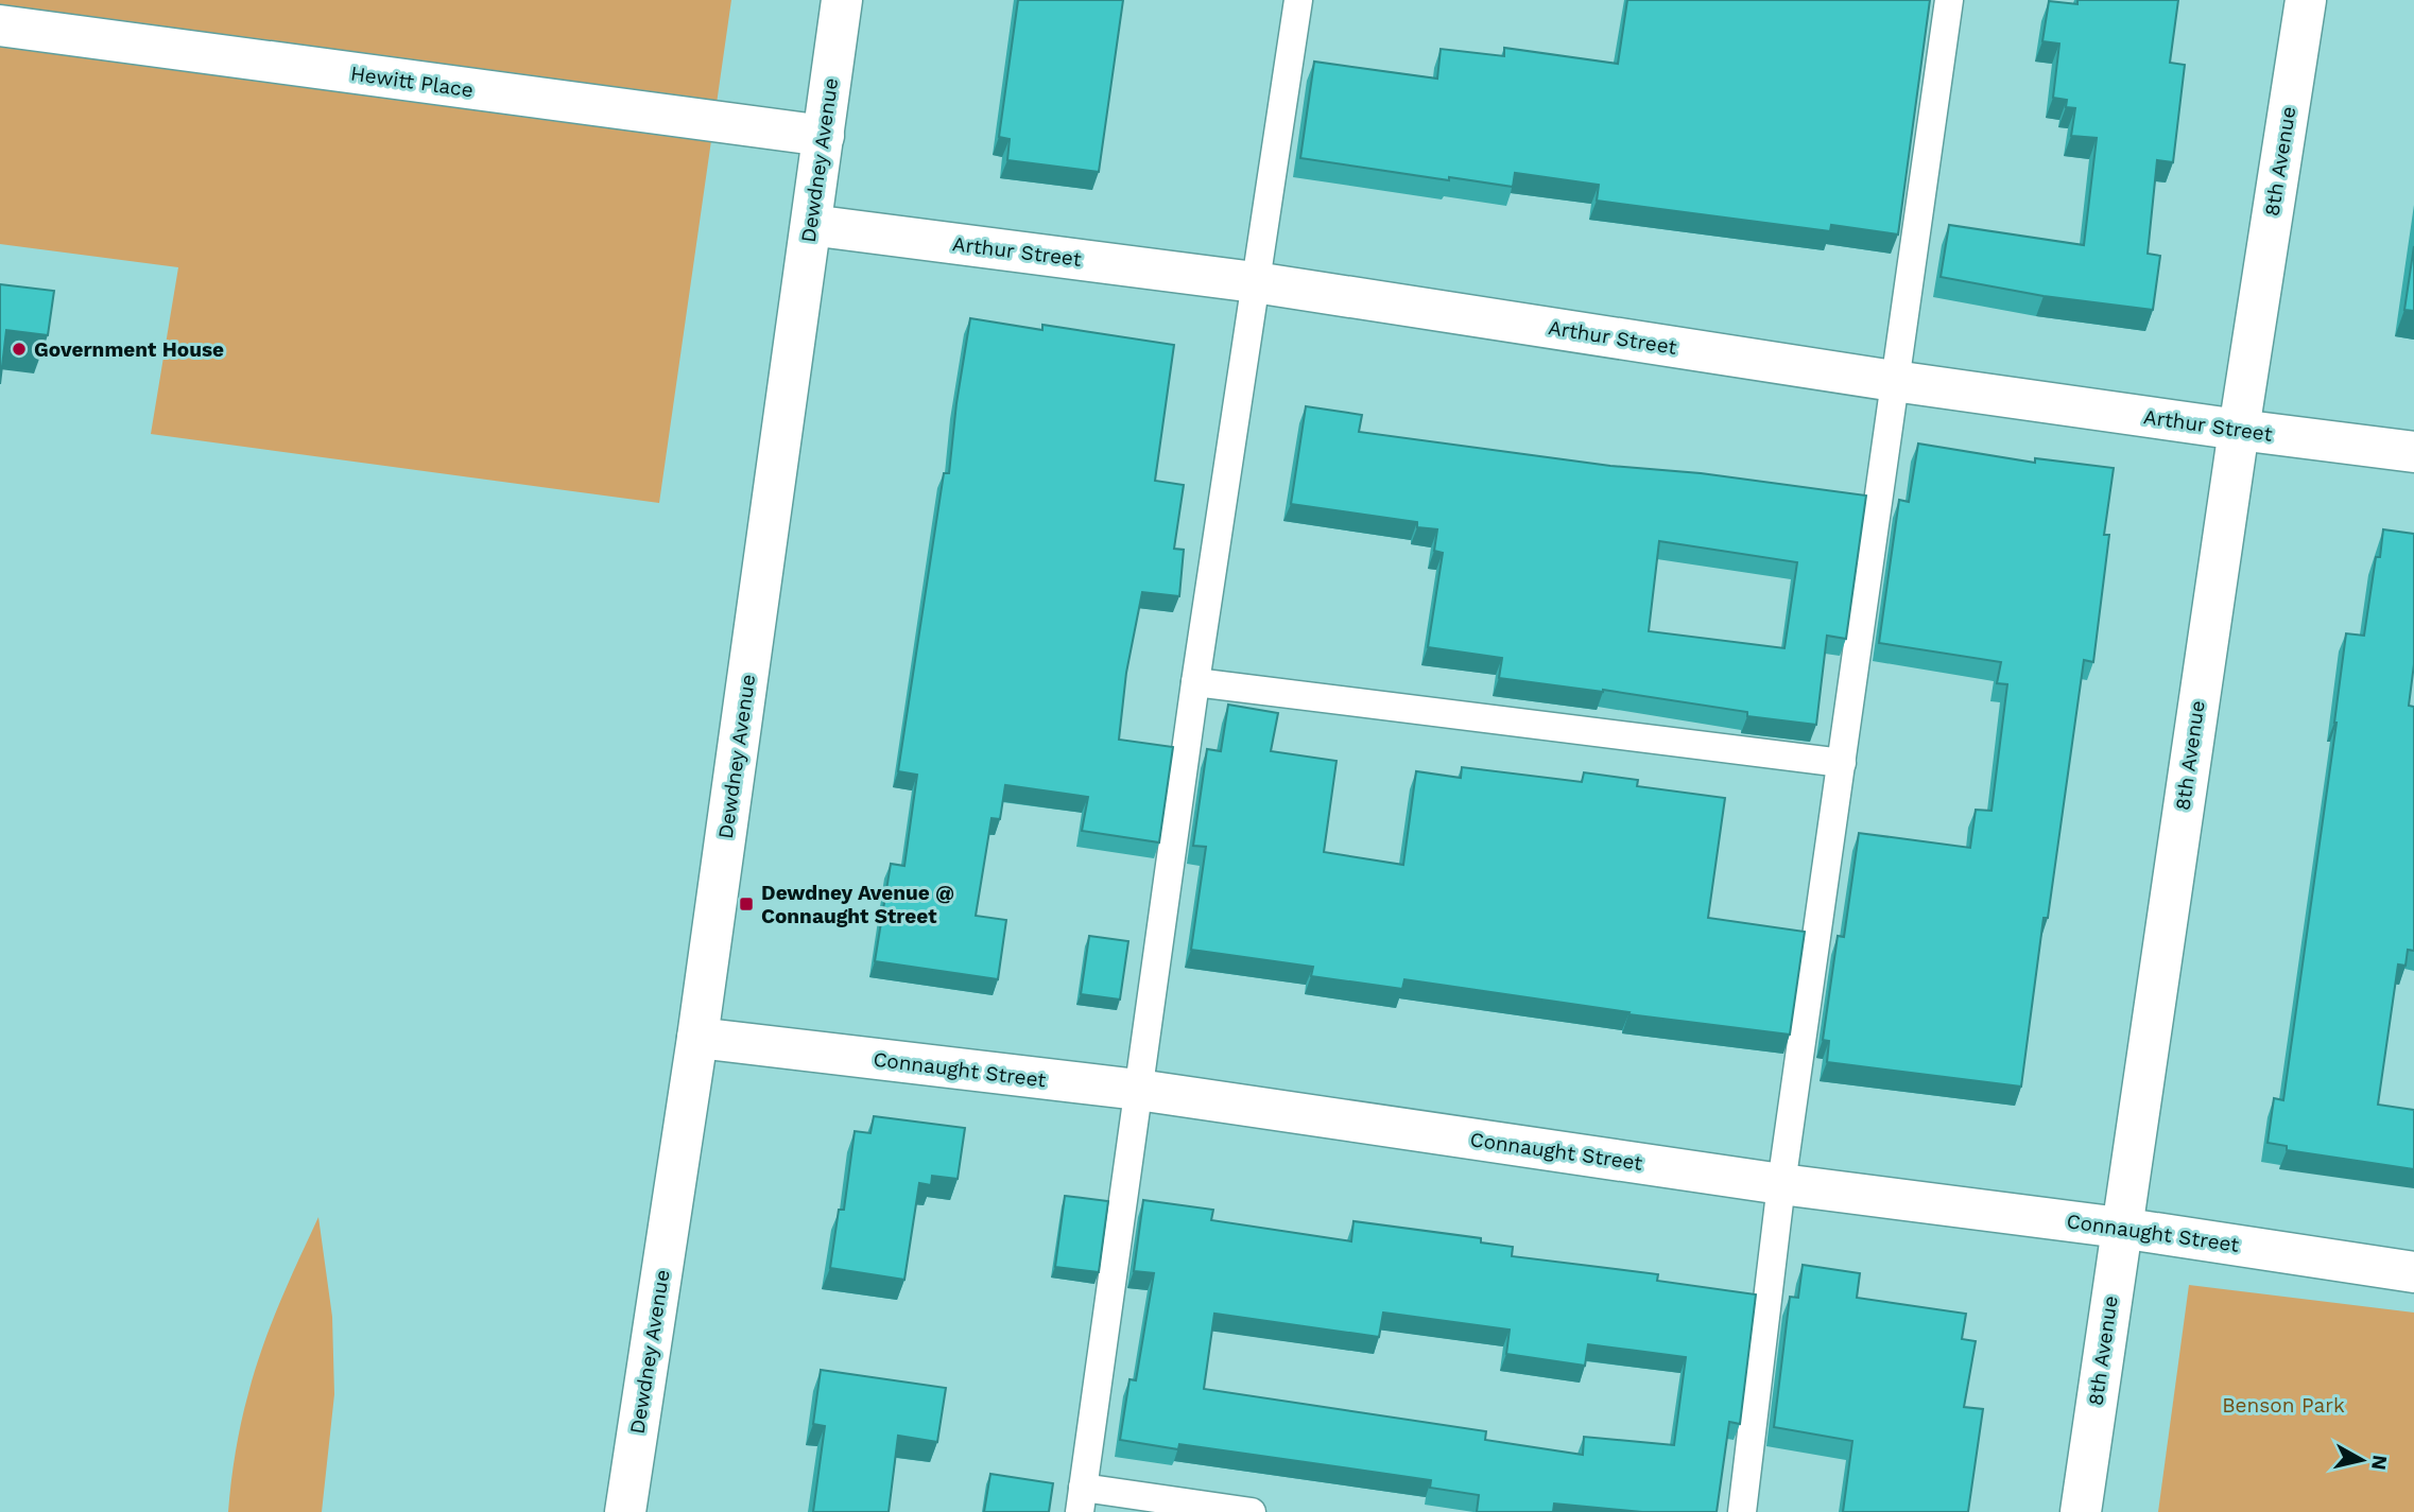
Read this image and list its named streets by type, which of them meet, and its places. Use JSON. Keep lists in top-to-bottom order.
{
  "streets": {
    "street": [
      "Hewitt Place",
      "Dewdney Avenue",
      "8th Avenue",
      "Arthur Street",
      "Connaught Street"
    ]
  },
  "crossings": [
    ["Hewitt Place", "Dewdney Avenue"],
    ["Dewdney Avenue", "Arthur Street"],
    ["Dewdney Avenue", "Connaught Street"],
    ["8th Avenue", "Arthur Street"],
    ["8th Avenue", "Connaught Street"]
  ],
  "parks": ["Benson Park"],
  "places": {
    "other": ["Government House"],
    "transit": ["Dewdney Avenue @ Connaught Street"]
  },
  "north": "right"
}
